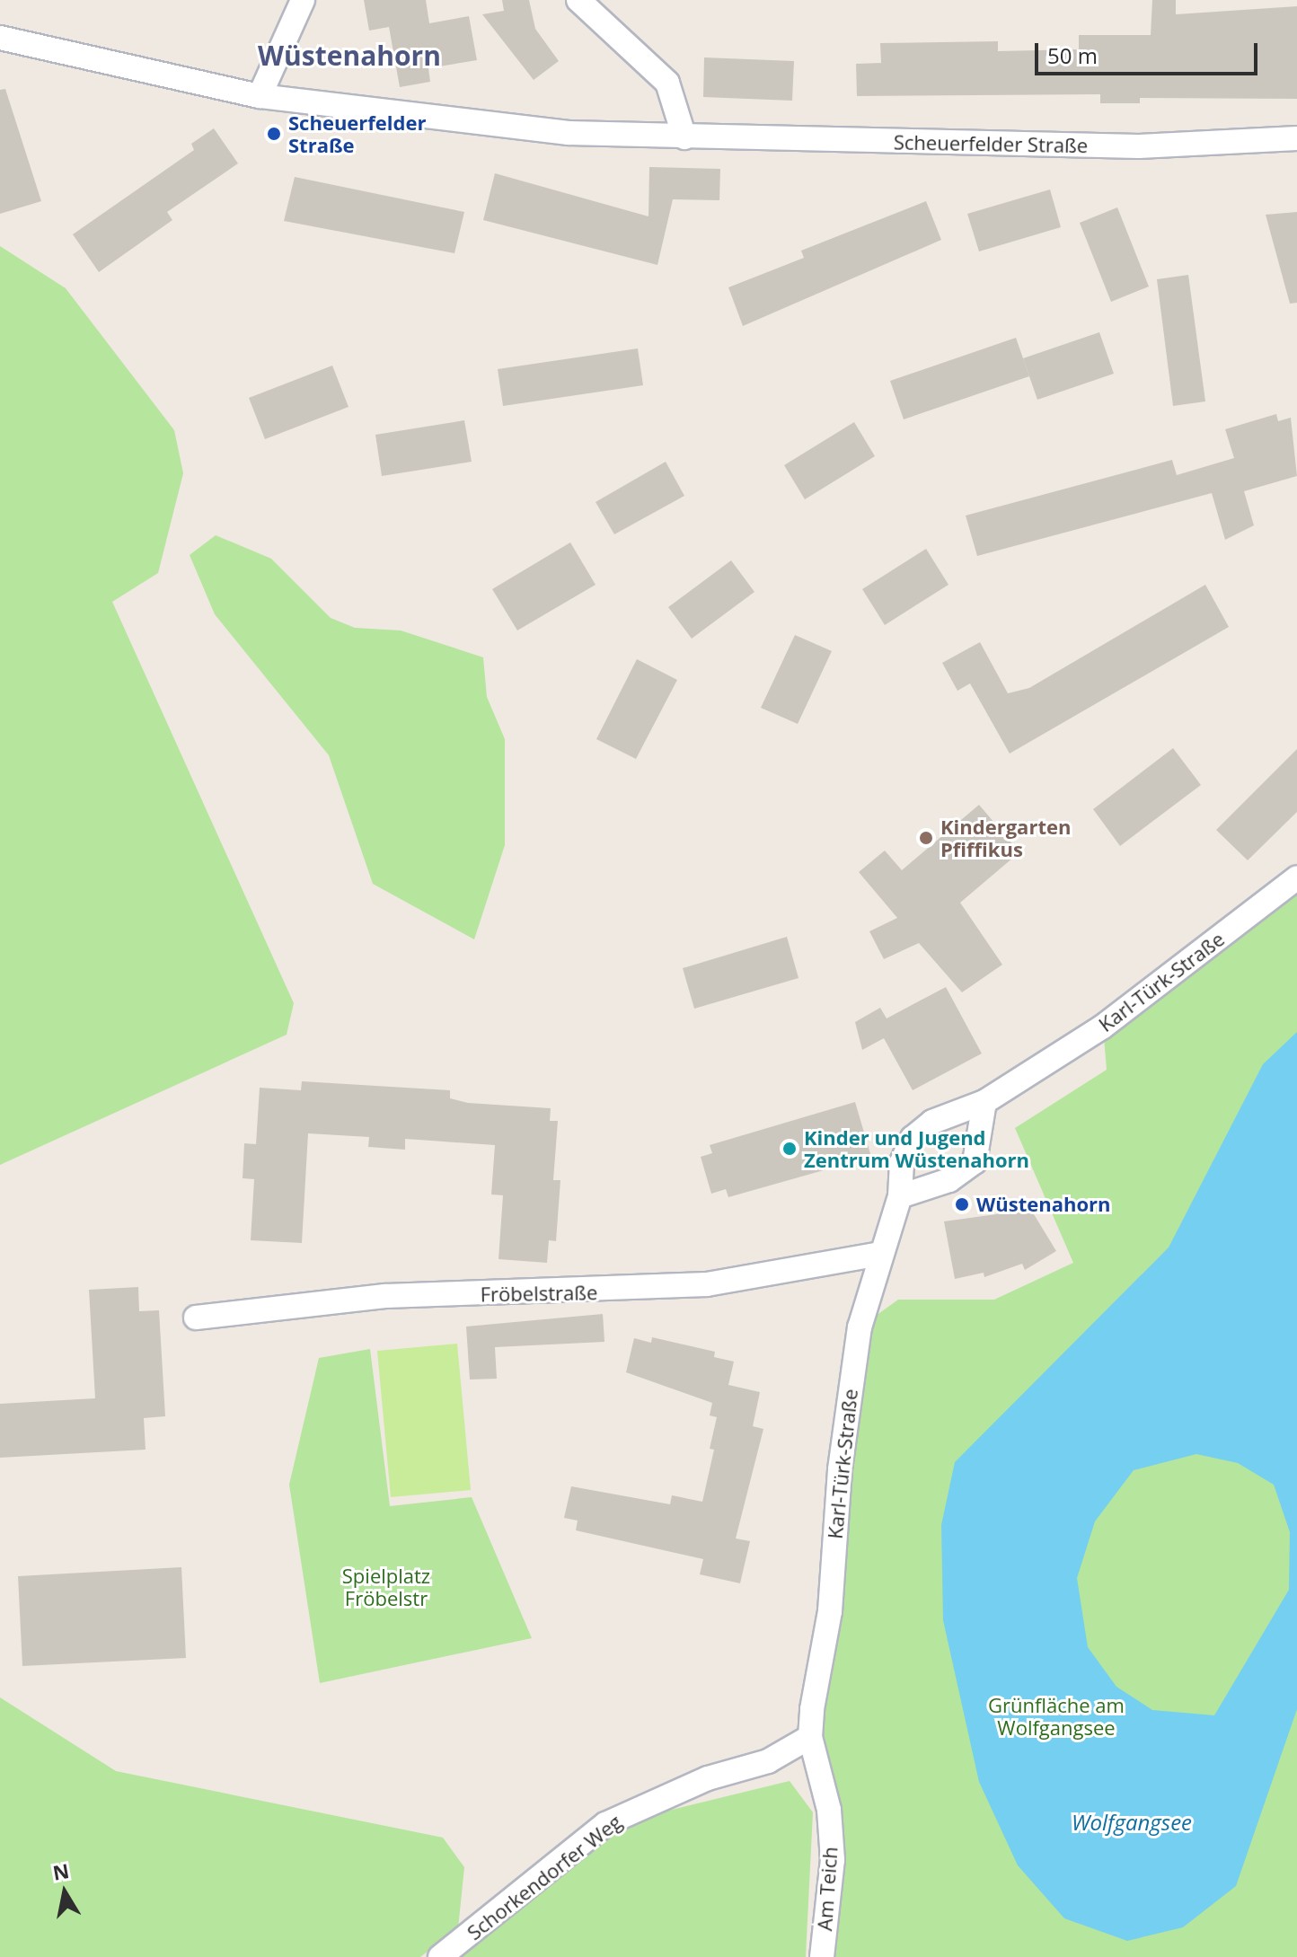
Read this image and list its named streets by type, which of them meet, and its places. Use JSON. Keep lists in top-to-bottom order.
{
  "streets": {
    "street": [
      "Scheuerfelder Straße",
      "Karl-Türk-Straße",
      "Fröbelstraße",
      "Schorkendorfer Weg",
      "Am Teich"
    ]
  },
  "crossings": [
    ["Karl-Türk-Straße", "Fröbelstraße"],
    ["Karl-Türk-Straße", "Schorkendorfer Weg"],
    ["Karl-Türk-Straße", "Am Teich"],
    ["Schorkendorfer Weg", "Am Teich"]
  ],
  "districts": ["Wüstenahorn"],
  "water": ["Wolfgangsee"],
  "parks": ["Spielplatz Fröbelstr", "Grünfläche am Wolfgangsee"],
  "places": [
    "Scheuerfelder Straße",
    "Kindergarten Pfiffikus",
    "Kinder und Jugend Zentrum Wüstenahorn",
    "Wüstenahorn"
  ],
  "scale_bar": "50 m",
  "north": "top"
}
